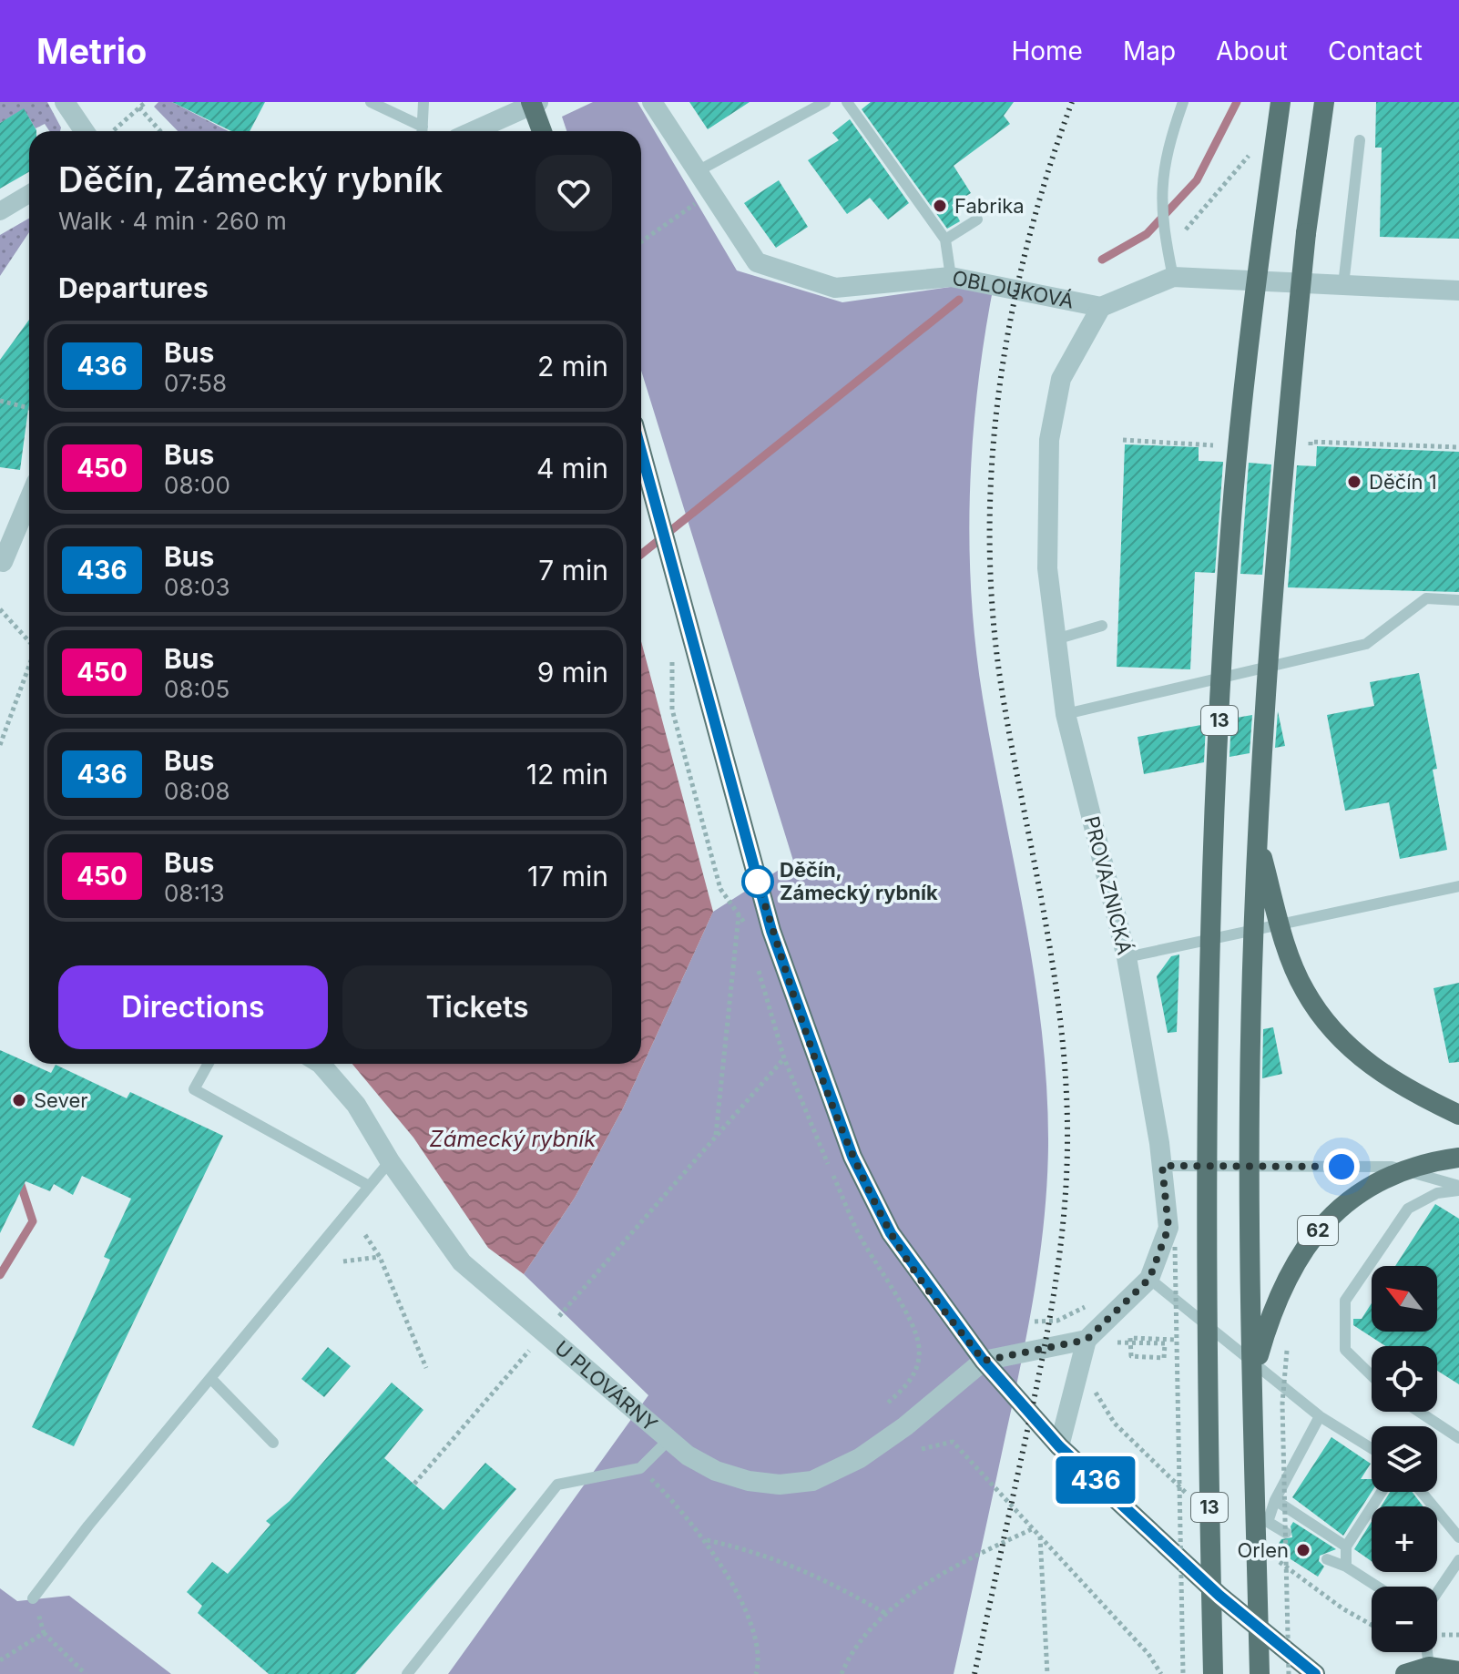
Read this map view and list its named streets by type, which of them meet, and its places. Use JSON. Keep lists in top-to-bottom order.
{
  "streets": {
    "main road": ["13", "62"],
    "street": ["OBLOUKOVÁ", "PROVAZNICKÁ", "U PLOVÁRNY"]
  },
  "crossings": [
    ["OBLOUKOVÁ", "PROVAZNICKÁ"],
    ["13", "62"]
  ],
  "water": ["Zámecký rybník"],
  "places": [
    "Fabrika",
    "Děčín 1",
    "Děčín, Zámecký rybník",
    "Sever",
    "Orlen"
  ],
  "lines": ["bus line 436"],
  "north": "top left",
  "page": {
    "header": "Metrio",
    "nav": [
      "Home",
      "Map",
      "About",
      "Contact"
    ],
    "on_map": "436",
    "heading": [
      ["Děčín, Zámecký rybník", "Walk · 4 min · 260 m"],
      "Departures"
    ],
    "list": [
      {
        "mark": "436",
        "name": "Bus",
        "note": "07:58",
        "value": "2 min"
      },
      {
        "mark": "450",
        "name": "Bus",
        "note": "08:00",
        "value": "4 min"
      },
      {
        "mark": "436",
        "name": "Bus",
        "note": "08:03",
        "value": "7 min"
      },
      {
        "mark": "450",
        "name": "Bus",
        "note": "08:05",
        "value": "9 min"
      },
      {
        "mark": "436",
        "name": "Bus",
        "note": "08:08",
        "value": "12 min"
      },
      {
        "mark": "450",
        "name": "Bus",
        "note": "08:13",
        "value": "17 min"
      }
    ],
    "buttons": ["Directions", "Tickets"],
    "map_buttons": ["+", "−"]
  }
}
